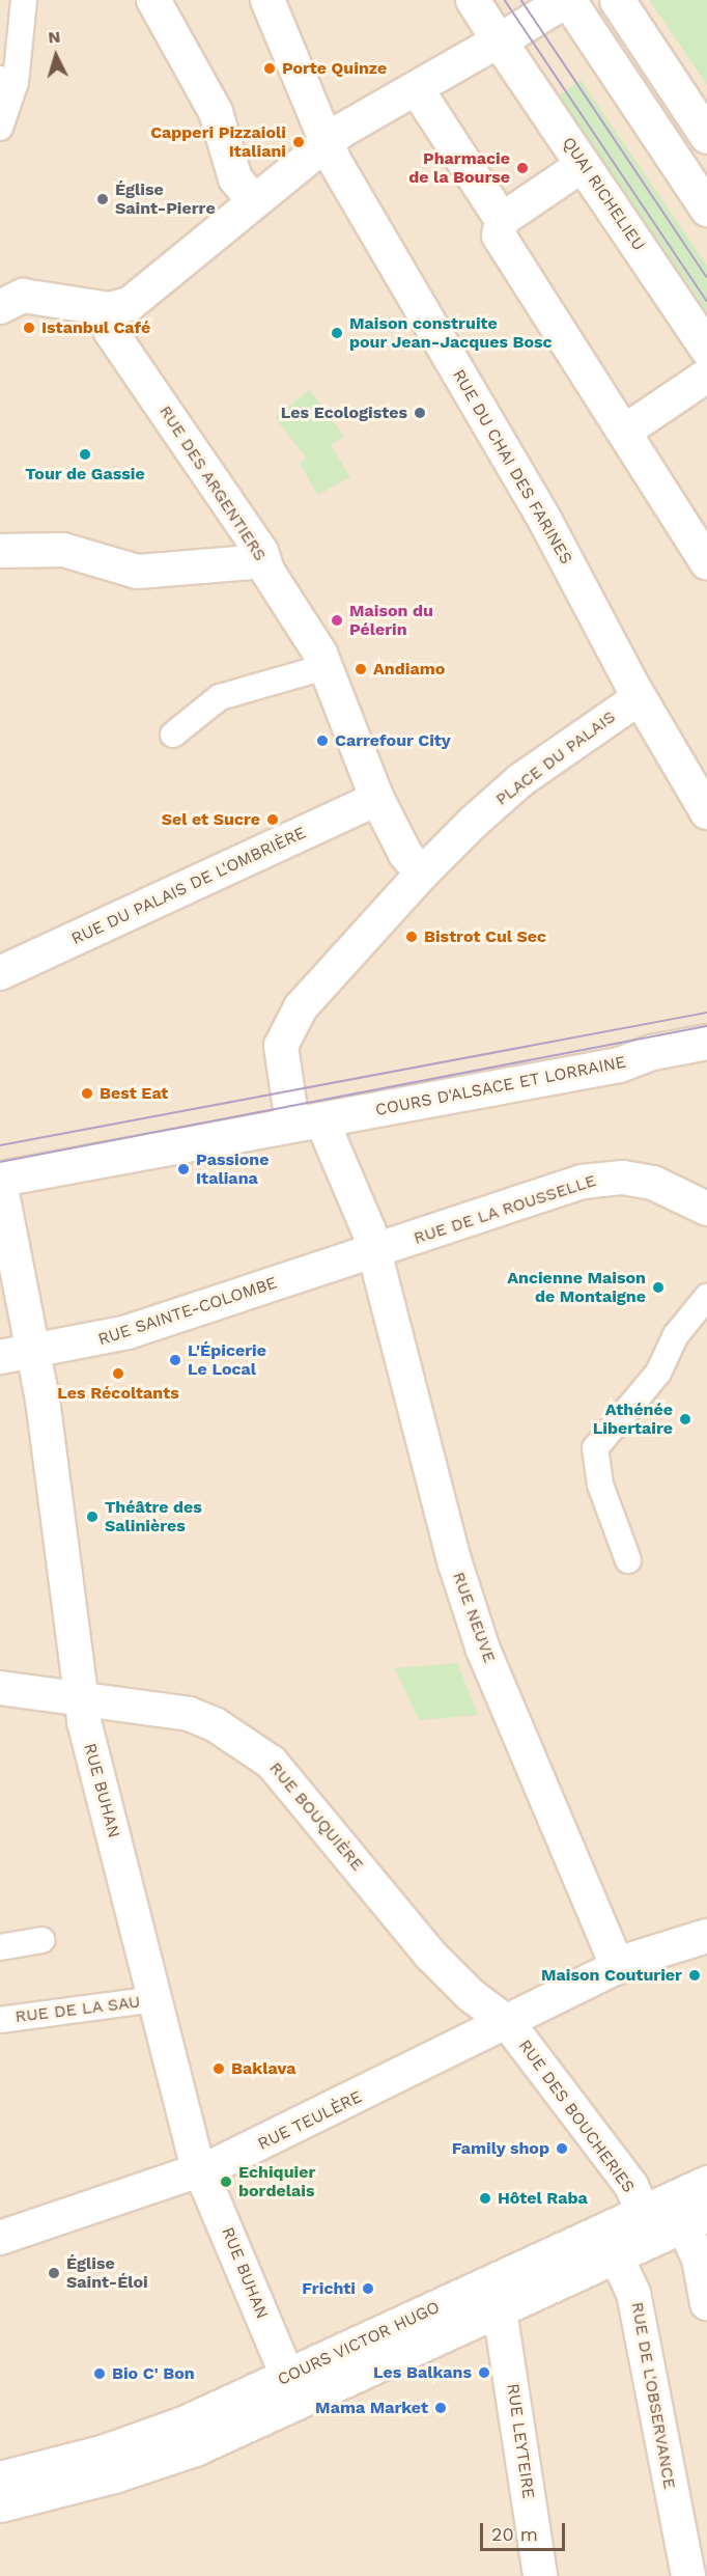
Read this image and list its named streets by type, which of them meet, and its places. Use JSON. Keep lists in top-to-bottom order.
{
  "streets": {
    "main road": ["QUAI RICHELIEU", "COURS D'ALSACE ET LORRAINE", "COURS VICTOR HUGO"],
    "street": [
      "RUE DU CHAI DES FARINES",
      "RUE DES ARGENTIERS",
      "PLACE DU PALAIS",
      "RUE DU PALAIS DE L'OMBRIÈRE",
      "RUE DE LA ROUSSELLE",
      "RUE SAINTE-COLOMBE",
      "RUE NEUVE",
      "RUE BUHAN",
      "RUE BOUQUIÈRE",
      "RUE DE LA SAU",
      "RUE DES BOUCHERIES",
      "RUE TEULÈRE",
      "RUE DE L'OBSERVANCE",
      "RUE LEYTEIRE"
    ]
  },
  "crossings": [
    ["RUE DU CHAI DES FARINES", "PLACE DU PALAIS"],
    ["RUE DES ARGENTIERS", "RUE DU PALAIS DE L'OMBRIÈRE"],
    ["PLACE DU PALAIS", "COURS D'ALSACE ET LORRAINE"],
    ["PLACE DU PALAIS", "RUE NEUVE"],
    ["COURS D'ALSACE ET LORRAINE", "RUE NEUVE"],
    ["COURS D'ALSACE ET LORRAINE", "RUE BUHAN"],
    ["RUE DE LA ROUSSELLE", "RUE SAINTE-COLOMBE"],
    ["RUE DE LA ROUSSELLE", "RUE NEUVE"],
    ["RUE SAINTE-COLOMBE", "RUE NEUVE"],
    ["RUE SAINTE-COLOMBE", "RUE BUHAN"],
    ["RUE NEUVE", "RUE TEULÈRE"],
    ["RUE BUHAN", "RUE BOUQUIÈRE"],
    ["RUE BUHAN", "RUE DE LA SAU"],
    ["RUE BUHAN", "RUE TEULÈRE"],
    ["RUE BUHAN", "COURS VICTOR HUGO"],
    ["RUE BOUQUIÈRE", "RUE DES BOUCHERIES"],
    ["RUE BOUQUIÈRE", "RUE TEULÈRE"],
    ["RUE DES BOUCHERIES", "RUE TEULÈRE"],
    ["RUE DES BOUCHERIES", "COURS VICTOR HUGO"],
    ["COURS VICTOR HUGO", "RUE DE L'OBSERVANCE"],
    ["COURS VICTOR HUGO", "RUE LEYTEIRE"]
  ],
  "places": [
    "Porte Quinze",
    "Capperi Pizzaioli Italiani",
    "Pharmacie de la Bourse",
    "Église Saint-Pierre",
    "Istanbul Café",
    "Maison construite pour Jean-Jacques Bosc",
    "Les Ecologistes",
    "Tour de Gassie",
    "Maison du Pélerin",
    "Andiamo",
    "Carrefour City",
    "Sel et Sucre",
    "Bistrot Cul Sec",
    "Best Eat",
    "Passione Italiana",
    "Ancienne Maison de Montaigne",
    "L'Épicerie Le Local",
    "Les Récoltants",
    "Athénée Libertaire",
    "Théâtre des Salinières",
    "Maison Couturier",
    "Baklava",
    "Family shop",
    "Echiquier bordelais",
    "Hôtel Raba",
    "Église Saint-Éloi",
    "Frichti",
    "Les Balkans",
    "Bio C' Bon",
    "Mama Market"
  ],
  "scale_bar": "20 m",
  "north": "top"
}
